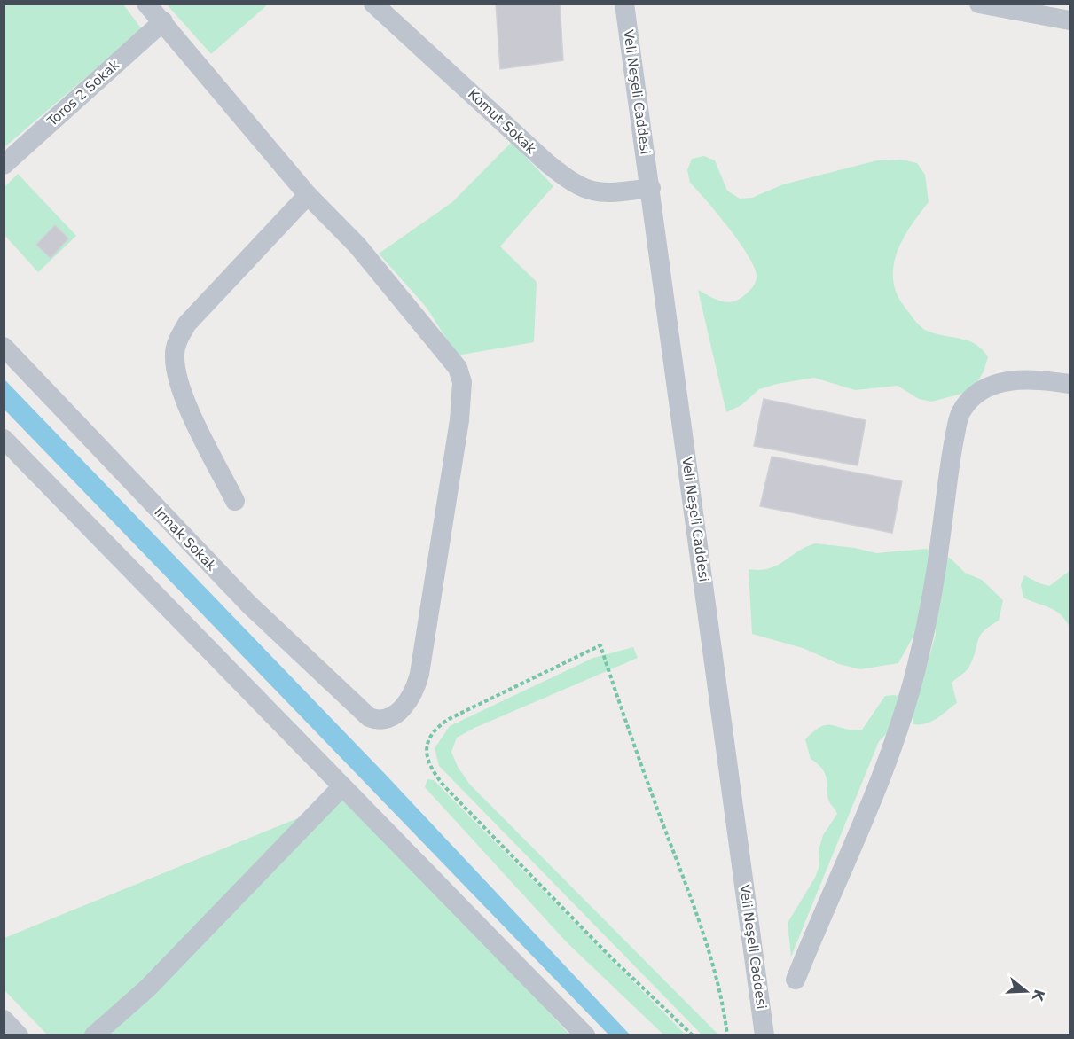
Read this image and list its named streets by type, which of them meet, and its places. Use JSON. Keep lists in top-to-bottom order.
{
  "streets": {
    "street": [
      "Veli Neşeli Caddesi",
      "Toros 2 Sokak",
      "Komut Sokak",
      "Irmak Sokak"
    ]
  },
  "crossings": [
    ["Veli Neşeli Caddesi", "Komut Sokak"]
  ],
  "north": "right"
}
